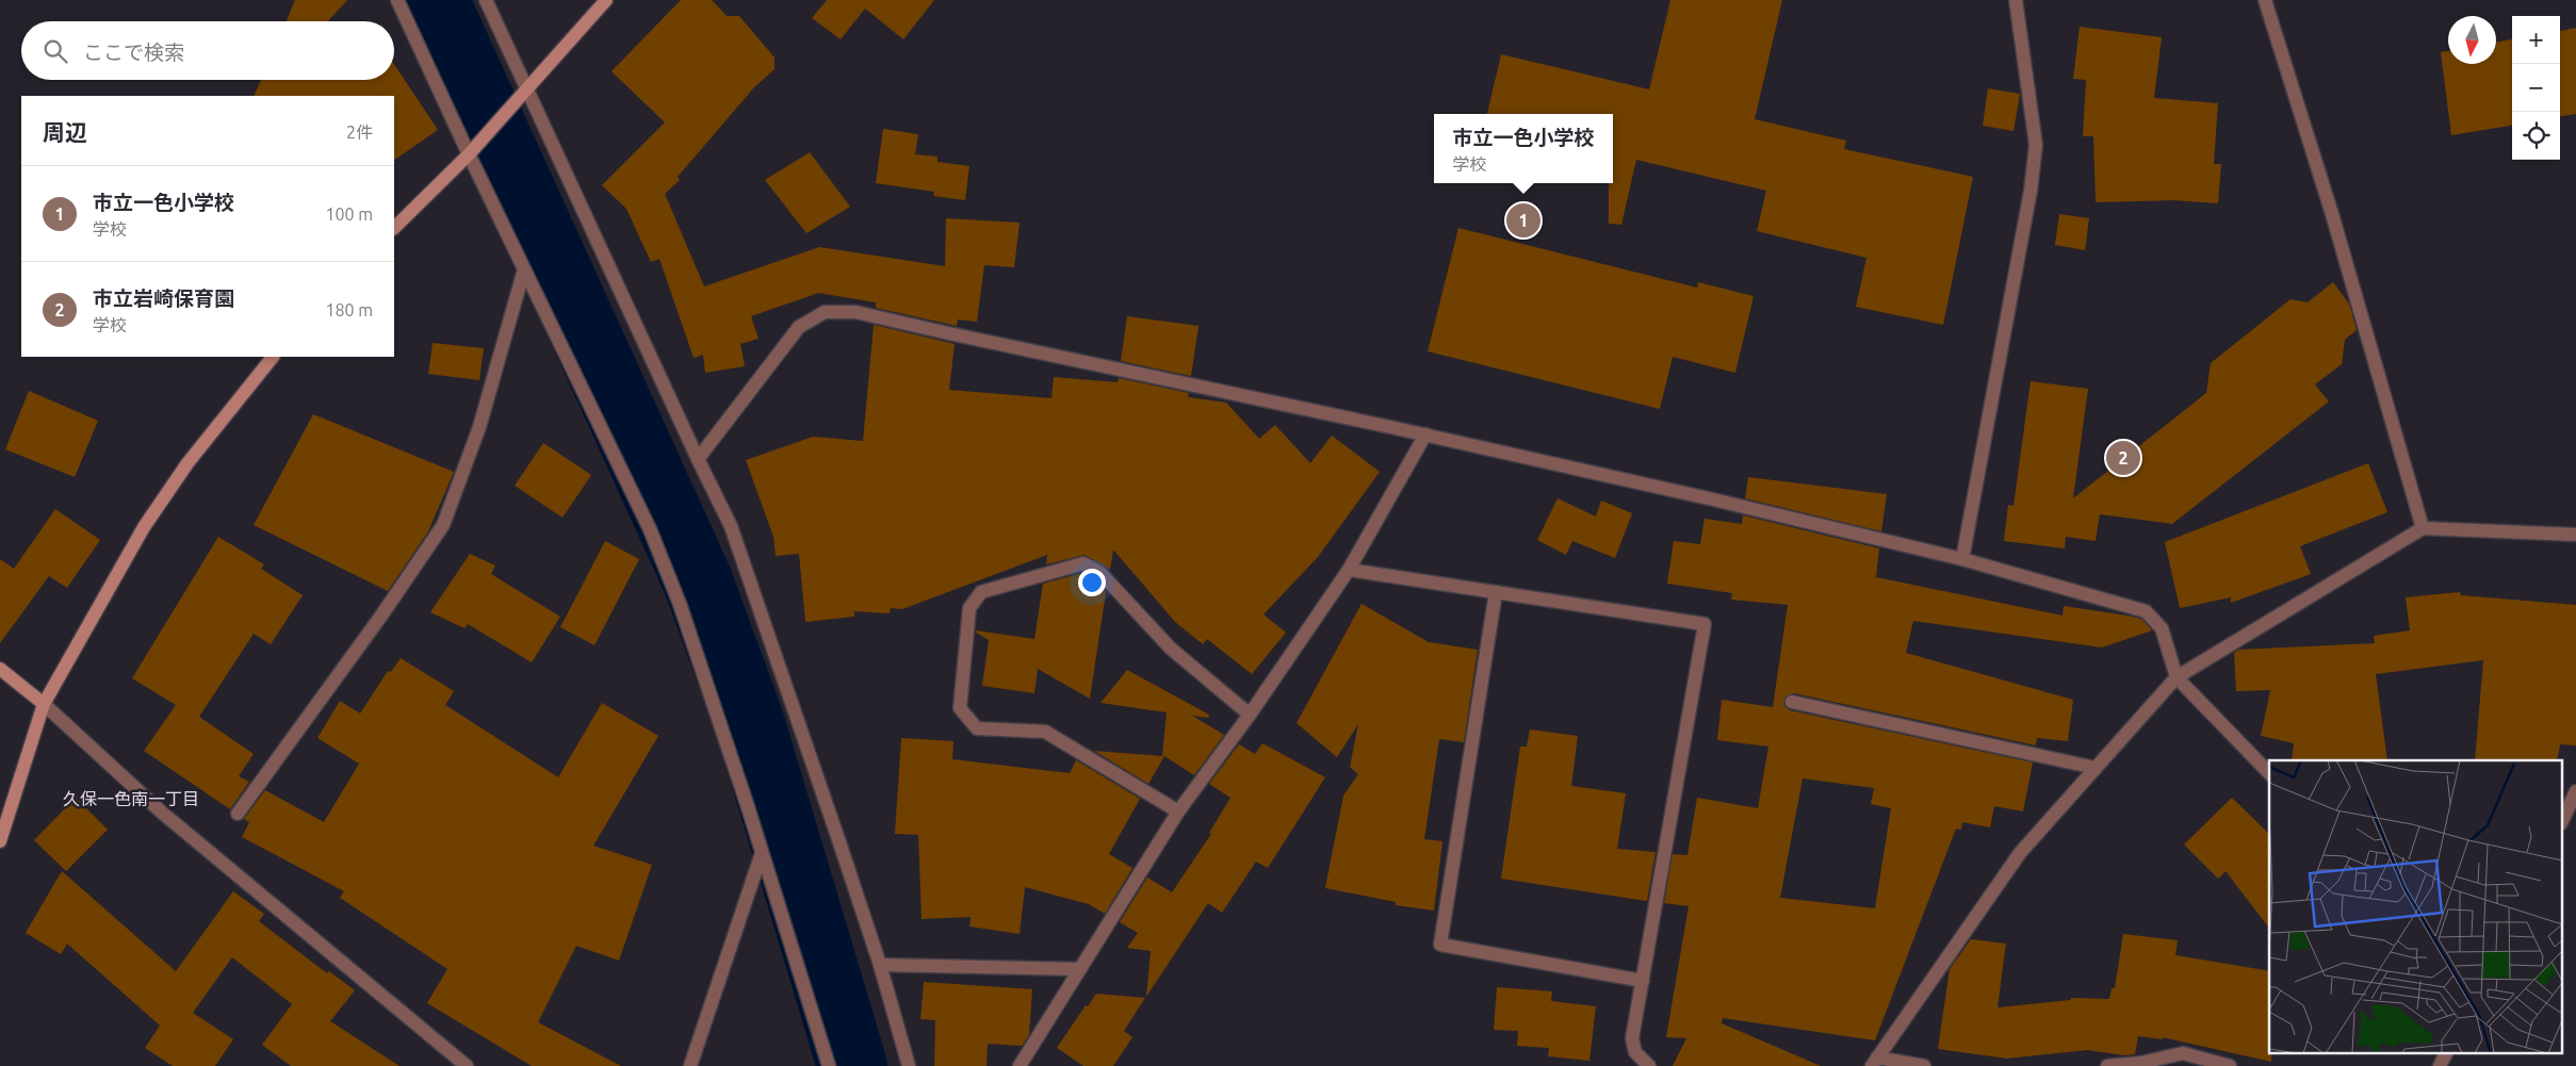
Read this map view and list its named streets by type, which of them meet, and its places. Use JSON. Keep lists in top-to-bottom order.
{
  "districts": ["久保一色南一丁目"],
  "north": "bottom",
  "page": {
    "map_buttons": ["+", "−"],
    "search": "ここで検索",
    "heading": ["周辺", "2件"],
    "popup": ["市立一色小学校", "学校"],
    "list": [
      {
        "mark": "1",
        "name": "市立一色小学校",
        "note": "学校",
        "value": "100 m"
      },
      {
        "mark": "2",
        "name": "市立岩崎保育園",
        "note": "学校",
        "value": "180 m"
      }
    ],
    "pins": ["1", "2"]
  }
}
